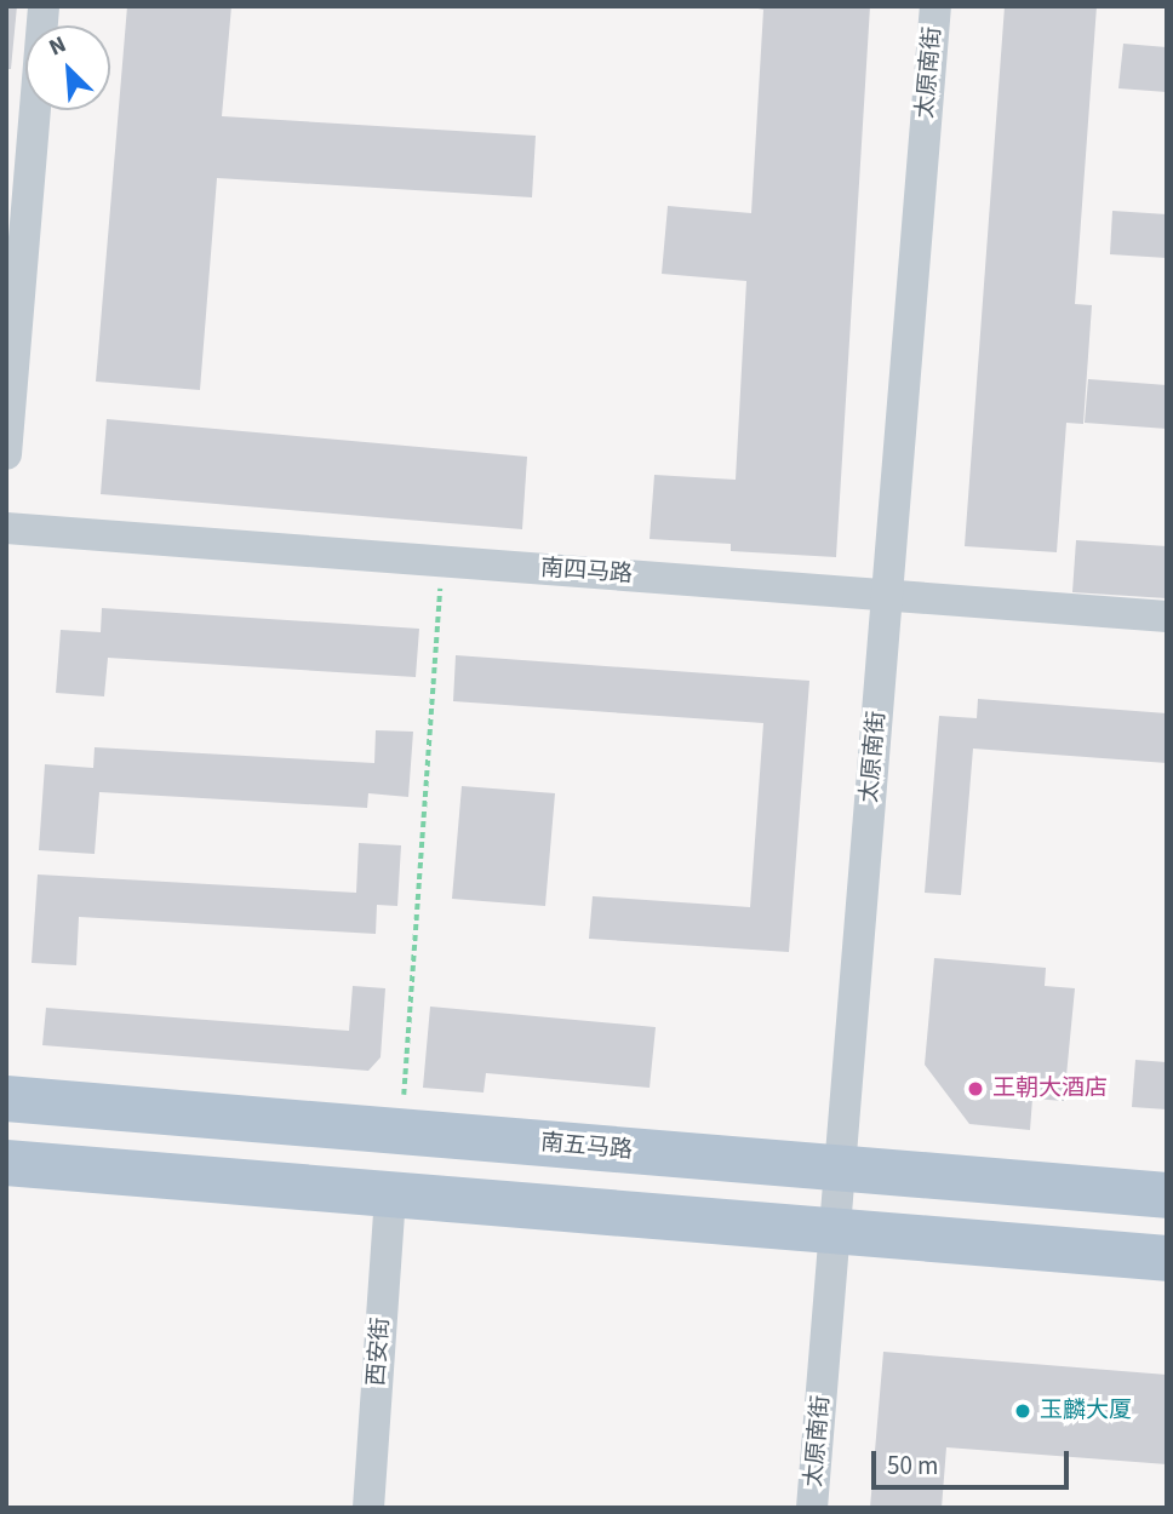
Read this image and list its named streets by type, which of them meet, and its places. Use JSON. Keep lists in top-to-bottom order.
{
  "streets": {
    "main road": ["南五马路"],
    "street": ["太原南街", "南四马路", "西安街"]
  },
  "crossings": [
    ["太原南街", "南四马路"],
    ["太原南街", "南五马路"]
  ],
  "places": ["王朝大酒店", "玉麟大厦"],
  "scale_bar": "50 m",
  "north": "top left"
}
